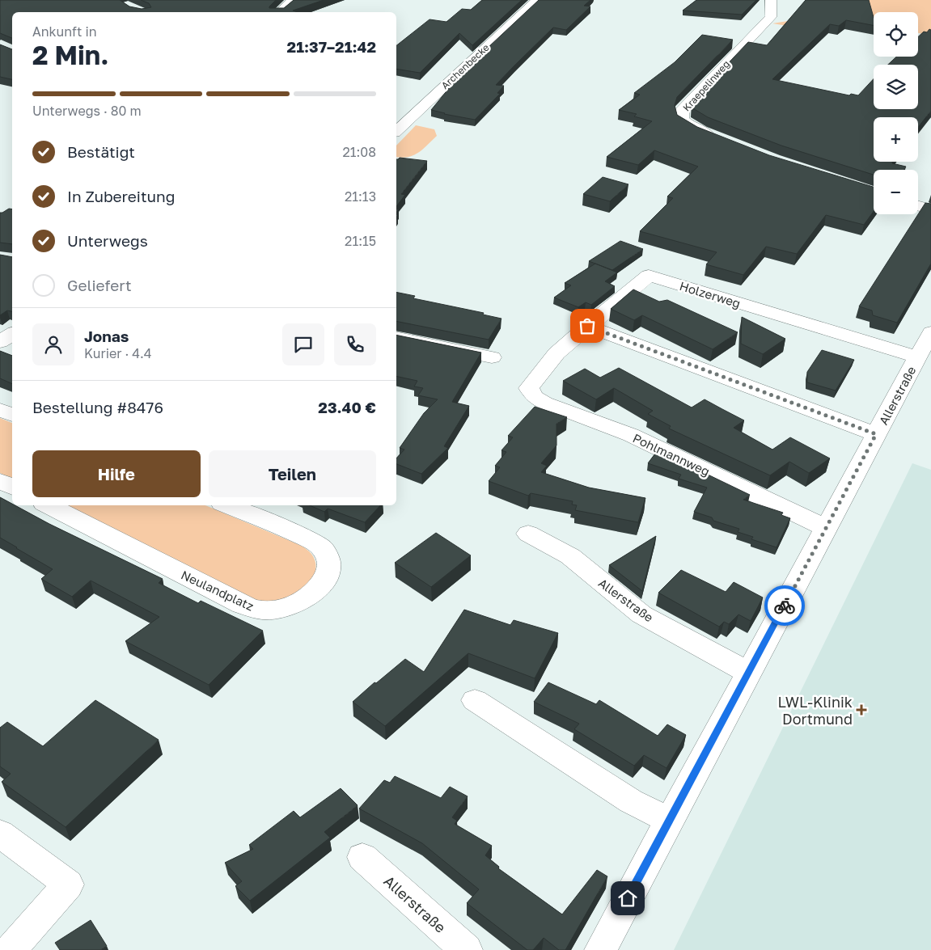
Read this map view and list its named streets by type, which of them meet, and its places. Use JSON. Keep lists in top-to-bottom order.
{
  "streets": {
    "street": [
      "Archenbecke",
      "Kraepelinweg",
      "Holzerweg",
      "Allerstraße",
      "Pohlmannweg",
      "Neulandplatz"
    ]
  },
  "crossings": [
    ["Holzerweg", "Allerstraße"],
    ["Holzerweg", "Pohlmannweg"],
    ["Allerstraße", "Pohlmannweg"]
  ],
  "places": {
    "health": ["LWL-Klinik Dortmund"]
  },
  "page": {
    "map_buttons": ["+", "−"],
    "heading": ["2 Min.", "Ankunft in", "21:37–21:42"],
    "panel": [
      "Jonas",
      "Kurier · 4.4",
      "Bestellung #8476",
      "23.40 €"
    ],
    "bar": "Unterwegs · 80 m",
    "list": [
      ["Bestätigt", "21:08"],
      ["In Zubereitung", "21:13"],
      ["Unterwegs", "21:15"],
      "Geliefert"
    ],
    "buttons": ["Hilfe", "Teilen"]
  }
}
